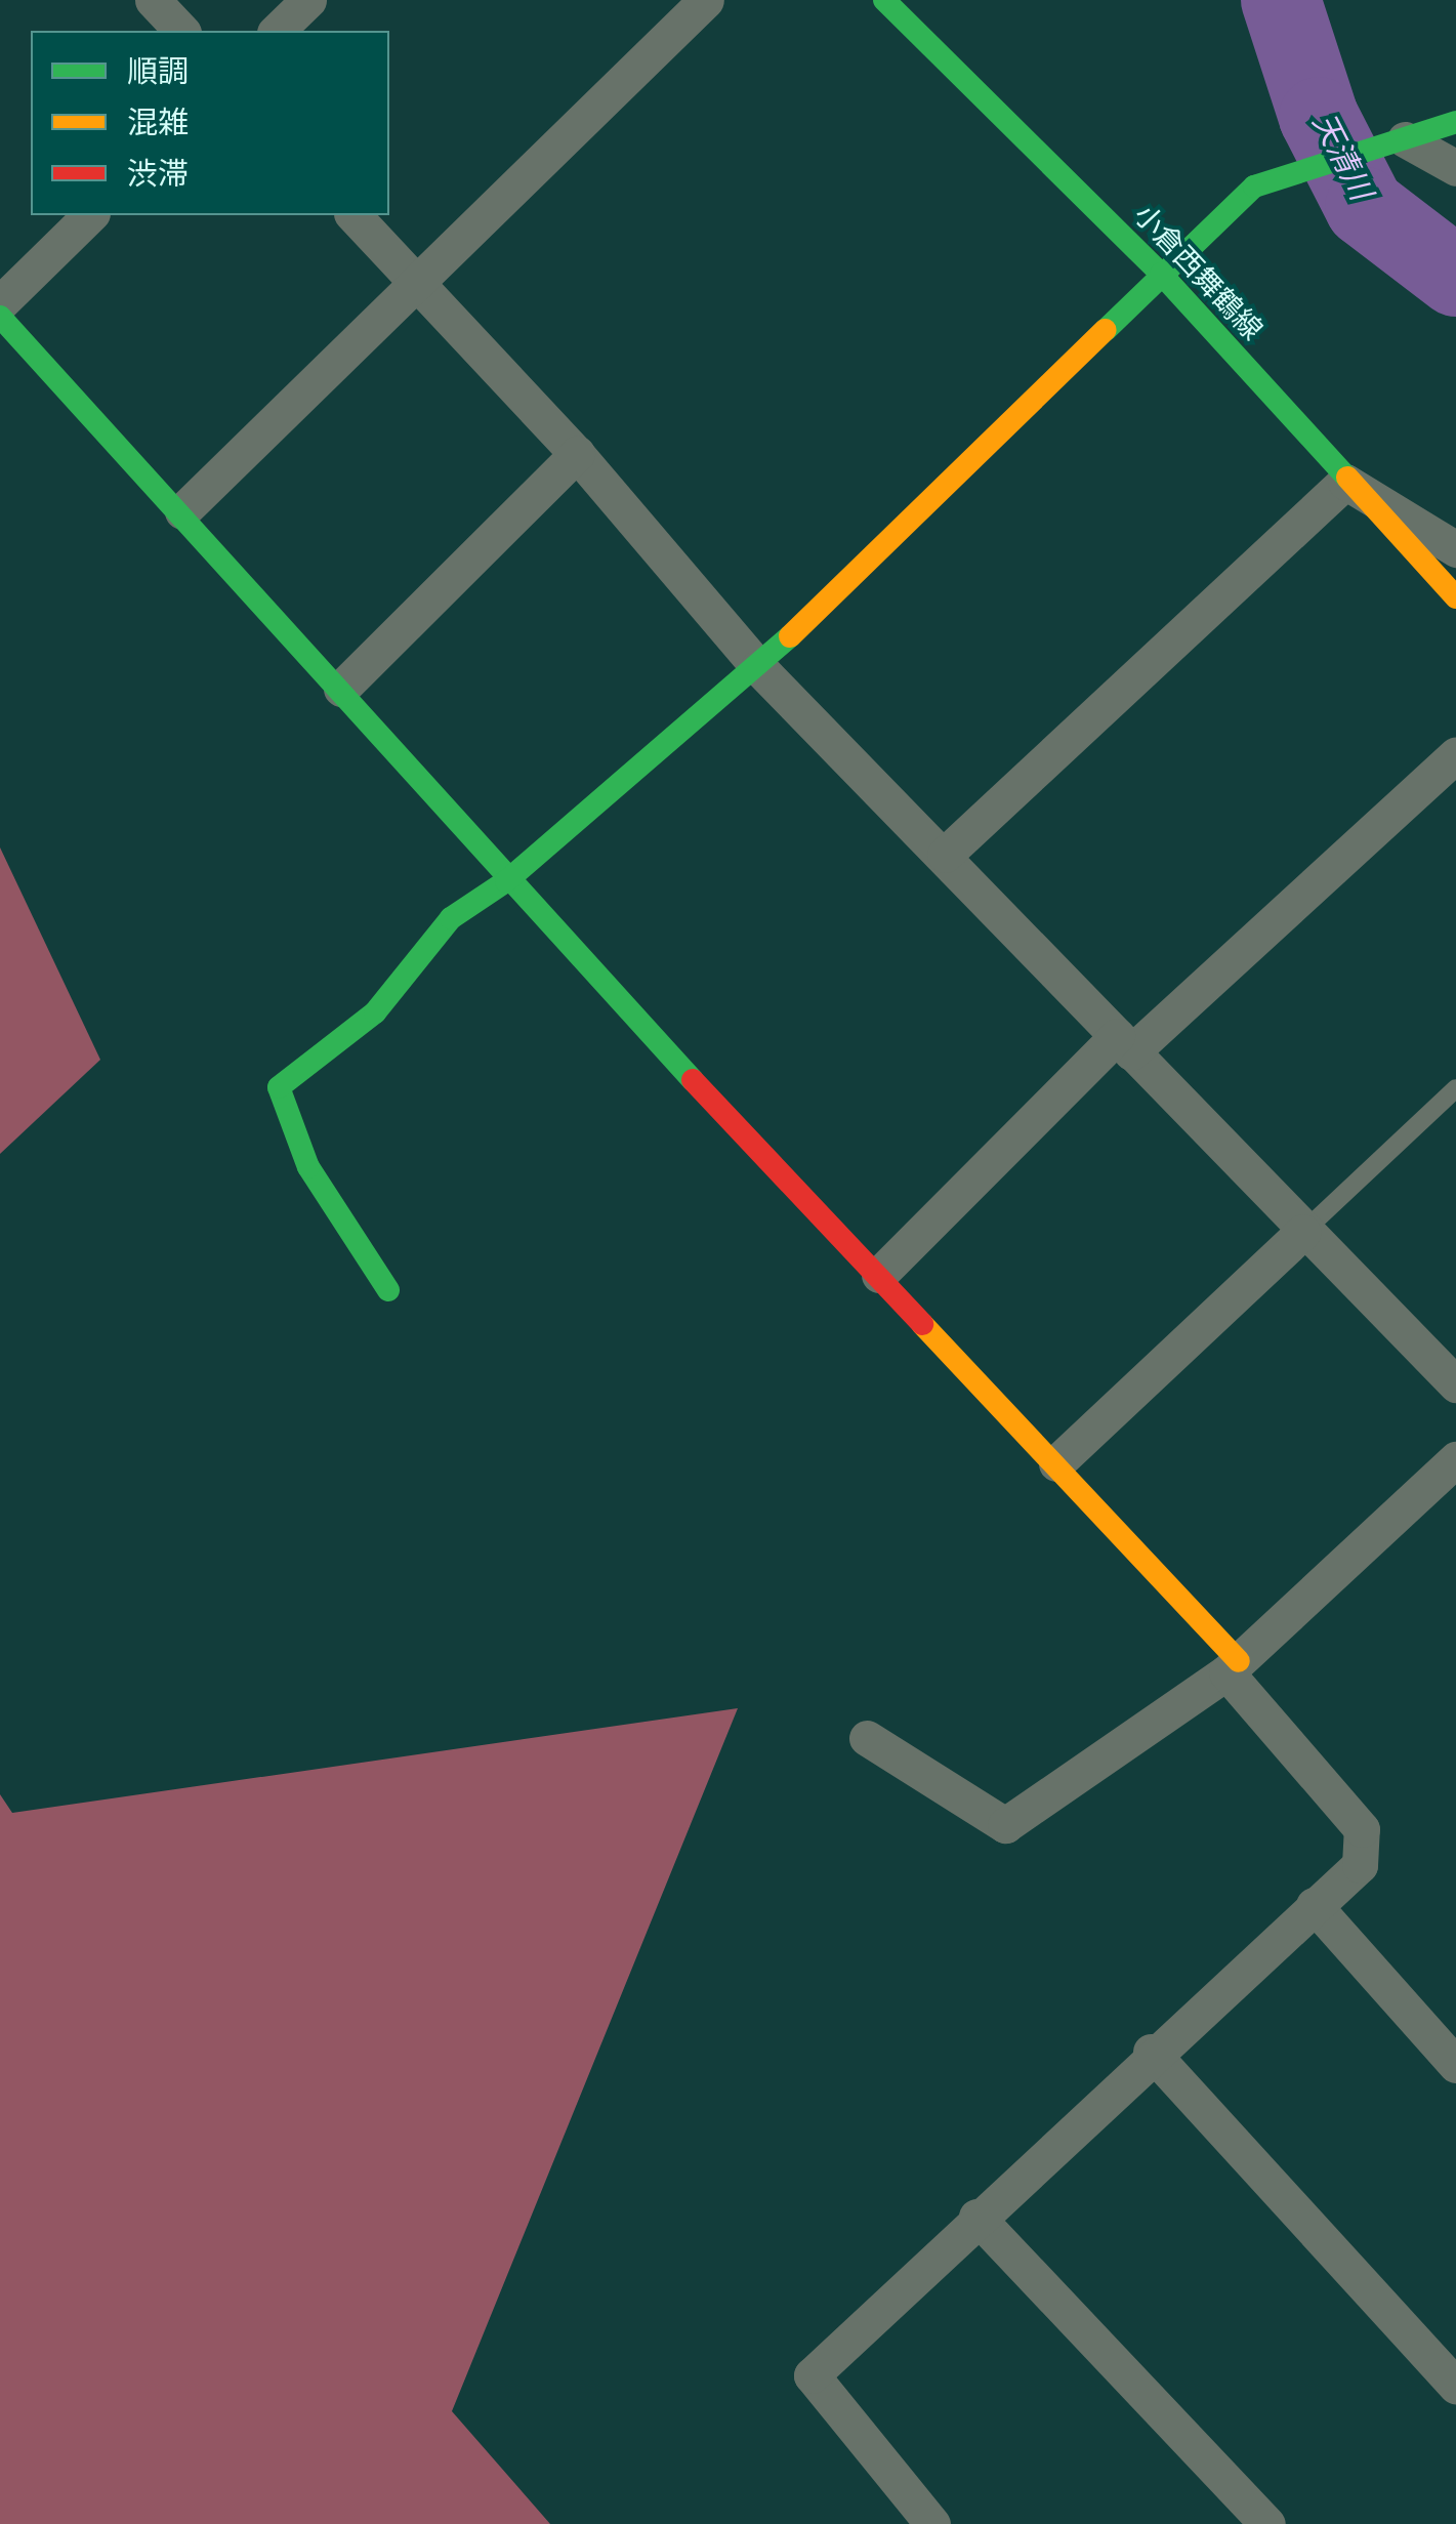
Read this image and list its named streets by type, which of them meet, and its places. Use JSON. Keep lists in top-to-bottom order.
{
  "streets": {
    "street": ["小倉西舞鶴線"]
  },
  "water": ["天清川"],
  "legend": ["順調", "混雑", "渋滞"]
}
